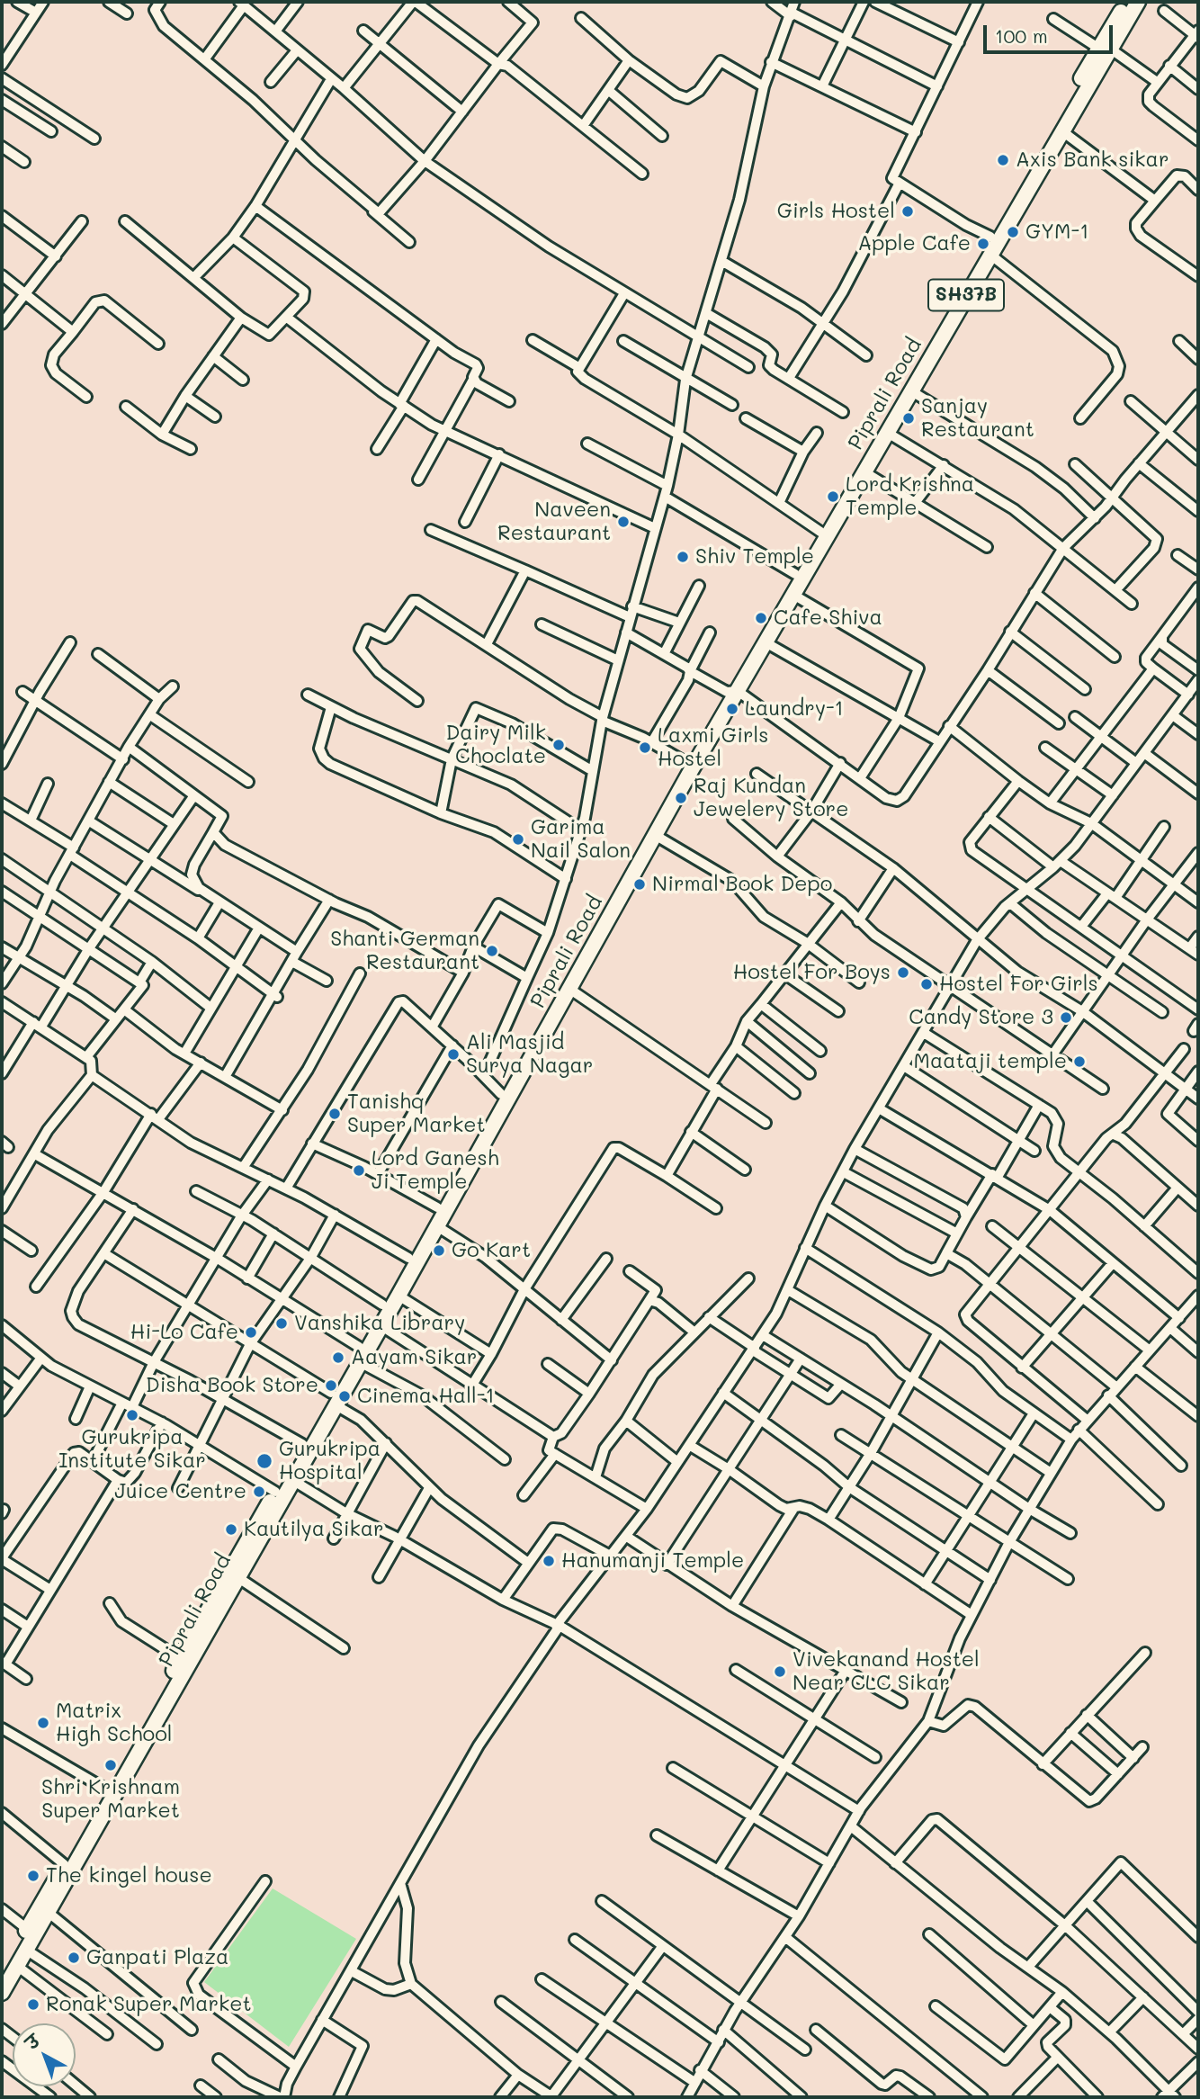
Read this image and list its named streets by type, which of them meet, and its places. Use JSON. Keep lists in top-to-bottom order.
{
  "streets": {
    "main road": ["SH37B", "Piprali Road"]
  },
  "places": [
    "Axis Bank sikar",
    "Girls Hostel",
    "GYM-1",
    "Apple Cafe",
    "Sanjay Restaurant",
    "Lord Krishna Temple",
    "Naveen Restaurant",
    "Shiv Temple",
    "Cafe Shiva",
    "Laundry-1",
    "Dairy Milk Choclate",
    "Laxmi Girls Hostel",
    "Raj Kundan Jewelery Store",
    "Garima Nail Salon",
    "Nirmal Book Depo",
    "Shanti German Restaurant",
    "Hostel For Boys",
    "Hostel For Girls",
    "Candy Store 3",
    "Ali Masjid Surya Nagar",
    "Maataji temple",
    "Tanishq Super Market",
    "Lord Ganesh Ji Temple",
    "Go Kart",
    "Vanshika Library",
    "Hi-Lo Cafe",
    "Aayam Sikar",
    "Disha Book Store",
    "Cinema Hall-1",
    "Gurukripa Institute Sikar",
    "Gurukripa Hospital",
    "Juice Centre",
    "Kautilya Sikar",
    "Hanumanji Temple",
    "Vivekanand Hostel Near CLC Sikar",
    "Matrix High School",
    "Shri Krishnam Super Market",
    "The kingel house",
    "Ganpati Plaza",
    "Ronak Super Market"
  ],
  "scale_bar": "100 m",
  "north": "top left"
}
